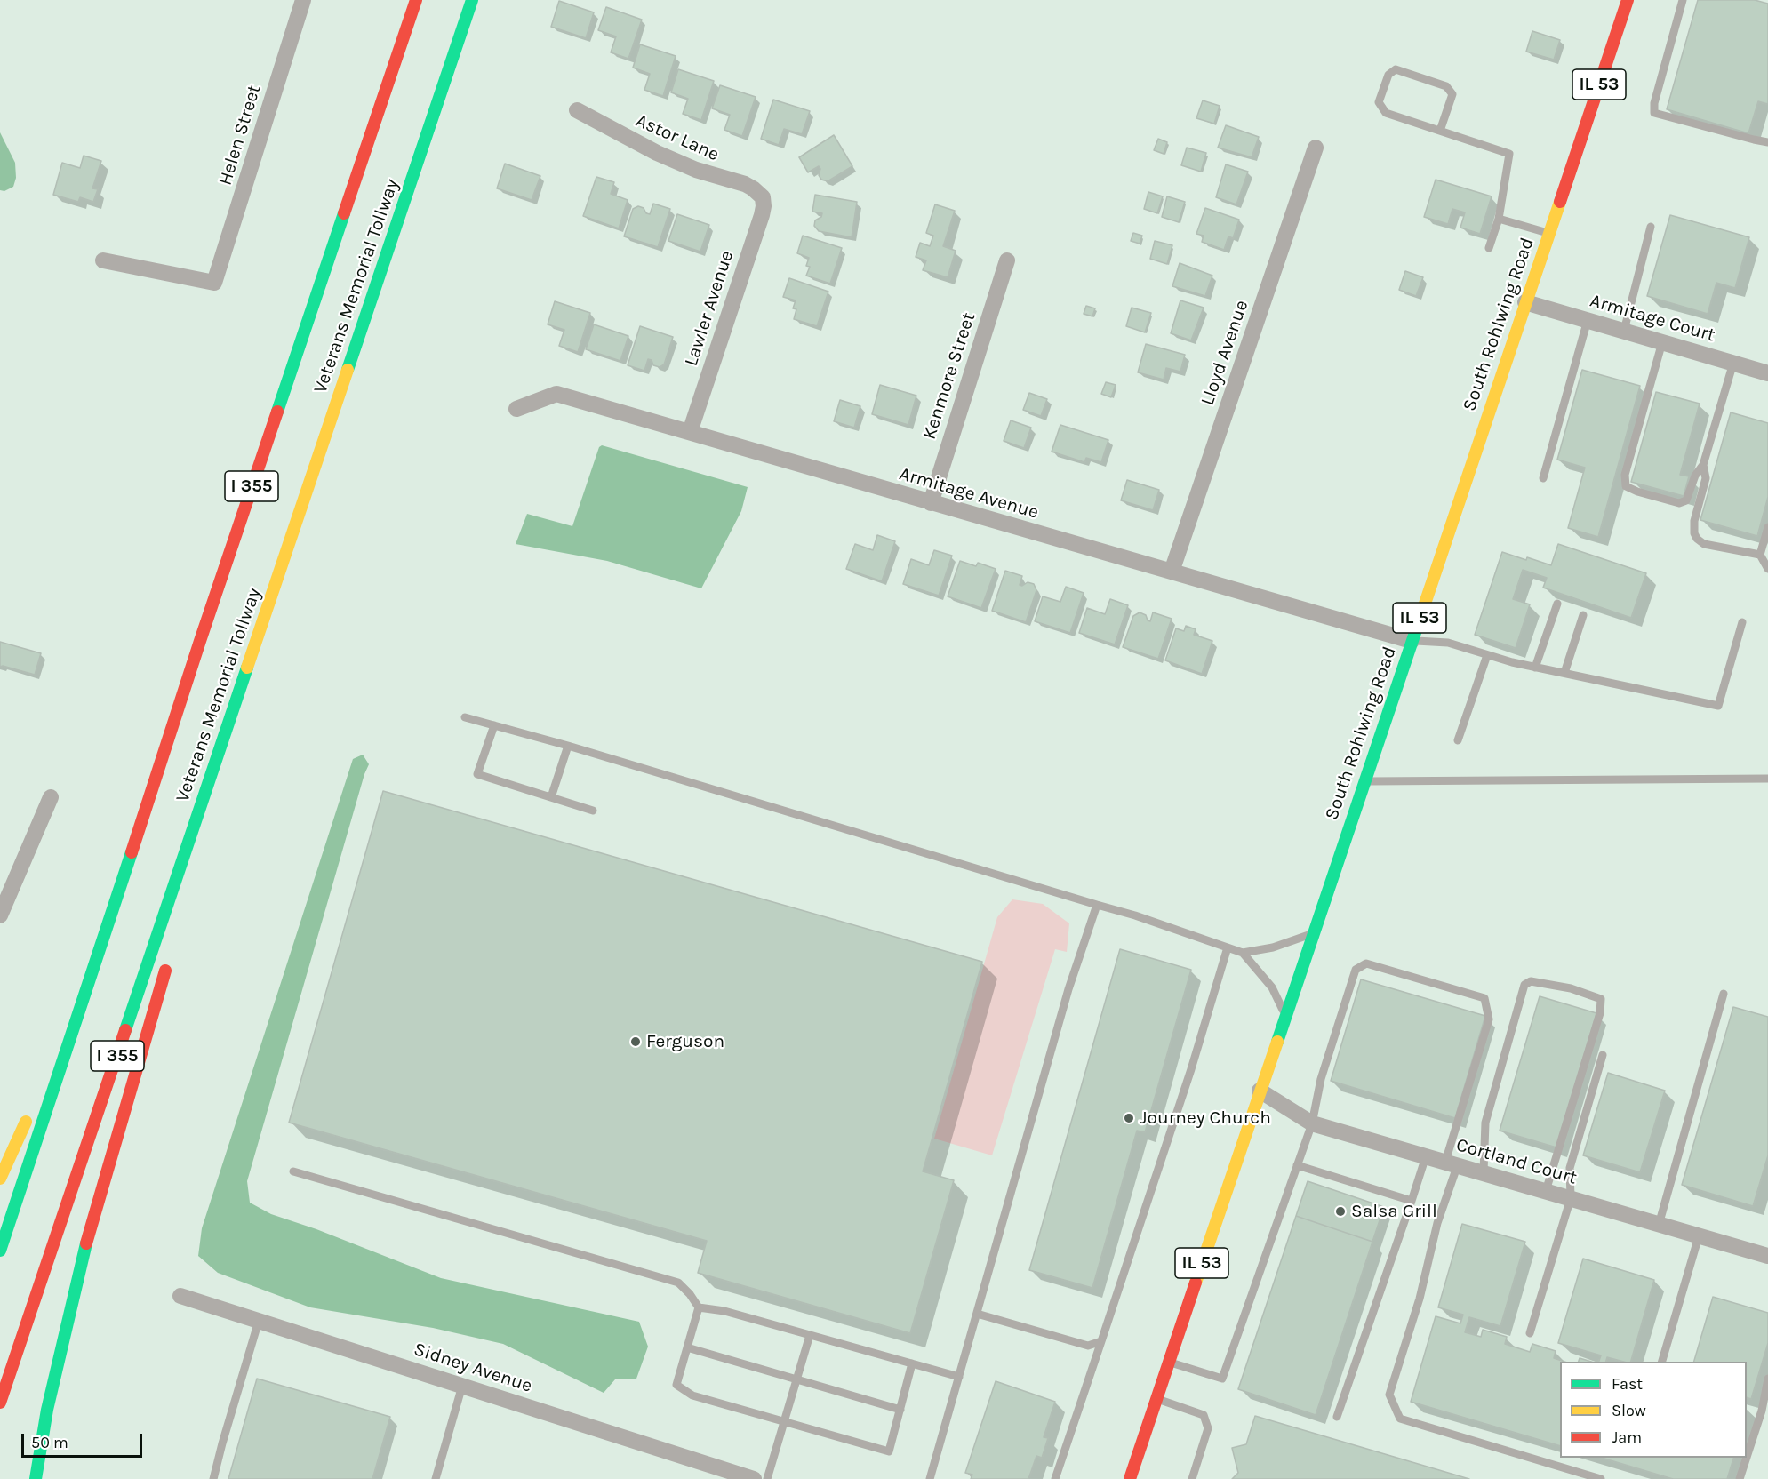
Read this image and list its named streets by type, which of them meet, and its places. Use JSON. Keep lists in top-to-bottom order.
{
  "streets": {
    "main road": [
      "IL 53",
      "Veterans Memorial Tollway",
      "South Rohlwing Road",
      "I 355"
    ],
    "street": [
      "Helen Street",
      "Astor Lane",
      "Lawler Avenue",
      "Armitage Court",
      "Lloyd Avenue",
      "Kenmore Street",
      "Armitage Avenue",
      "Cortland Court",
      "Sidney Avenue"
    ]
  },
  "crossings": [
    ["Astor Lane", "Lawler Avenue"],
    ["Lawler Avenue", "Armitage Avenue"],
    ["Armitage Court", "South Rohlwing Road"],
    ["South Rohlwing Road", "Armitage Avenue"],
    ["South Rohlwing Road", "Cortland Court"],
    ["Lloyd Avenue", "Armitage Avenue"],
    ["Kenmore Street", "Armitage Avenue"]
  ],
  "places": ["Ferguson", "Journey Church", "Salsa Grill"],
  "legend": ["Fast", "Slow", "Jam"],
  "scale_bar": "50 m"
}
